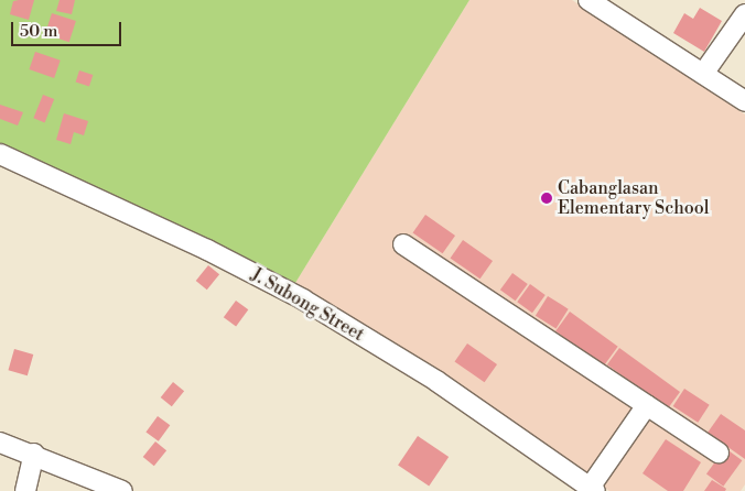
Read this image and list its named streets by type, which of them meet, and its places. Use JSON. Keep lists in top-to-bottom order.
{
  "streets": {
    "street": ["J. Subong Street"]
  },
  "places": ["Cabanglasan Elementary School"],
  "scale_bar": "50 m"
}
